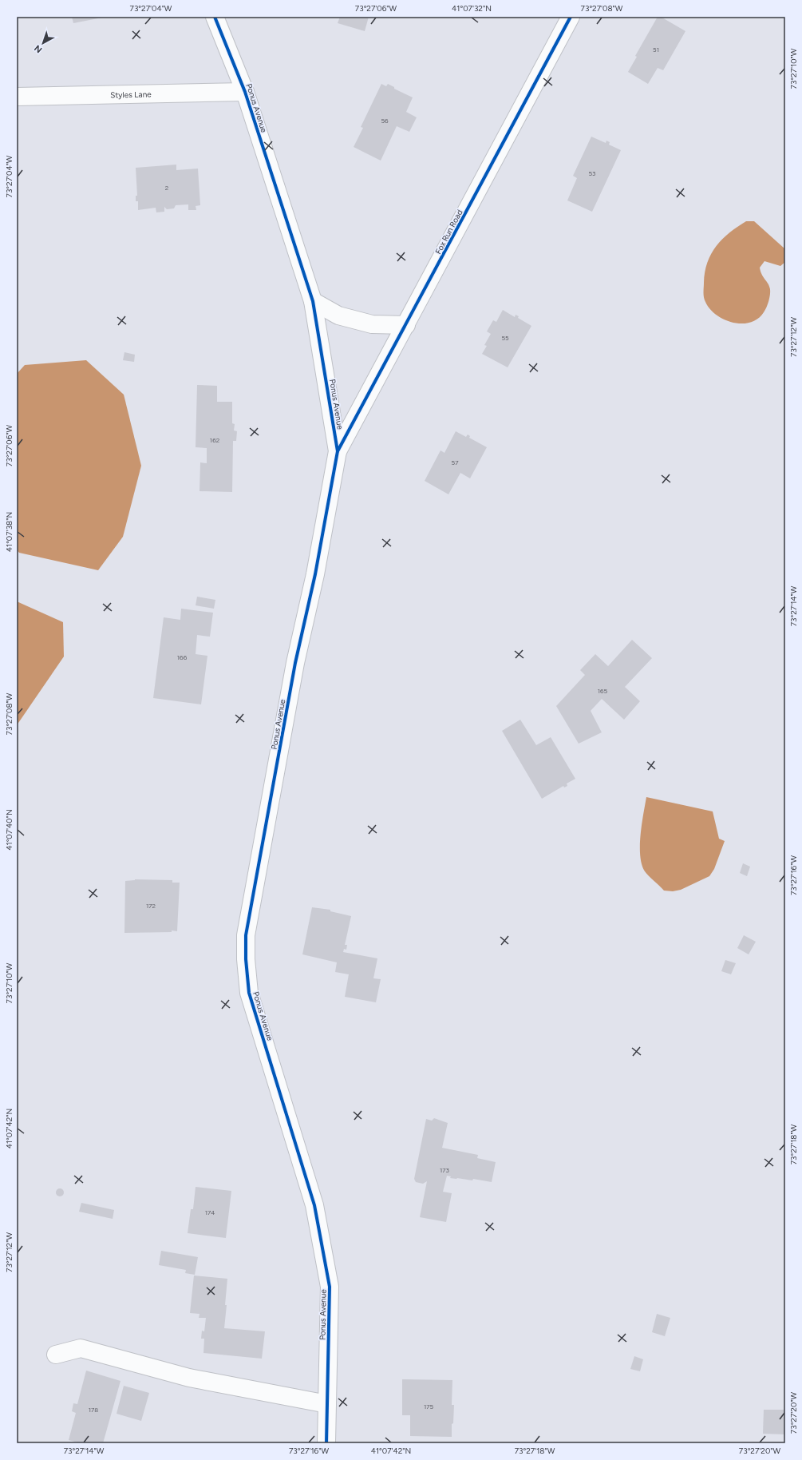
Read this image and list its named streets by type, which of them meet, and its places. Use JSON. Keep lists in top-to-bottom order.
{
  "streets": {
    "street": ["Styles Lane", "Ponus Avenue", "Fox Run Road"]
  },
  "crossings": [
    ["Styles Lane", "Ponus Avenue"],
    ["Ponus Avenue", "Fox Run Road"]
  ],
  "house_numbers": [
    "51",
    "56",
    "53",
    "2",
    "55",
    "162",
    "57",
    "166",
    "165",
    "172",
    "173",
    "174",
    "175",
    "178"
  ],
  "north": "bottom left",
  "coordinates": [
    "73°27'04\"W",
    "73°27'06\"W",
    "41°07'32\"N",
    "73°27'08\"W",
    "73°27'10\"W",
    "73°27'12\"W",
    "41°07'38\"N",
    "73°27'14\"W",
    "41°07'40\"N",
    "73°27'16\"W",
    "41°07'42\"N",
    "73°27'18\"W",
    "73°27'20\"W"
  ]
}
